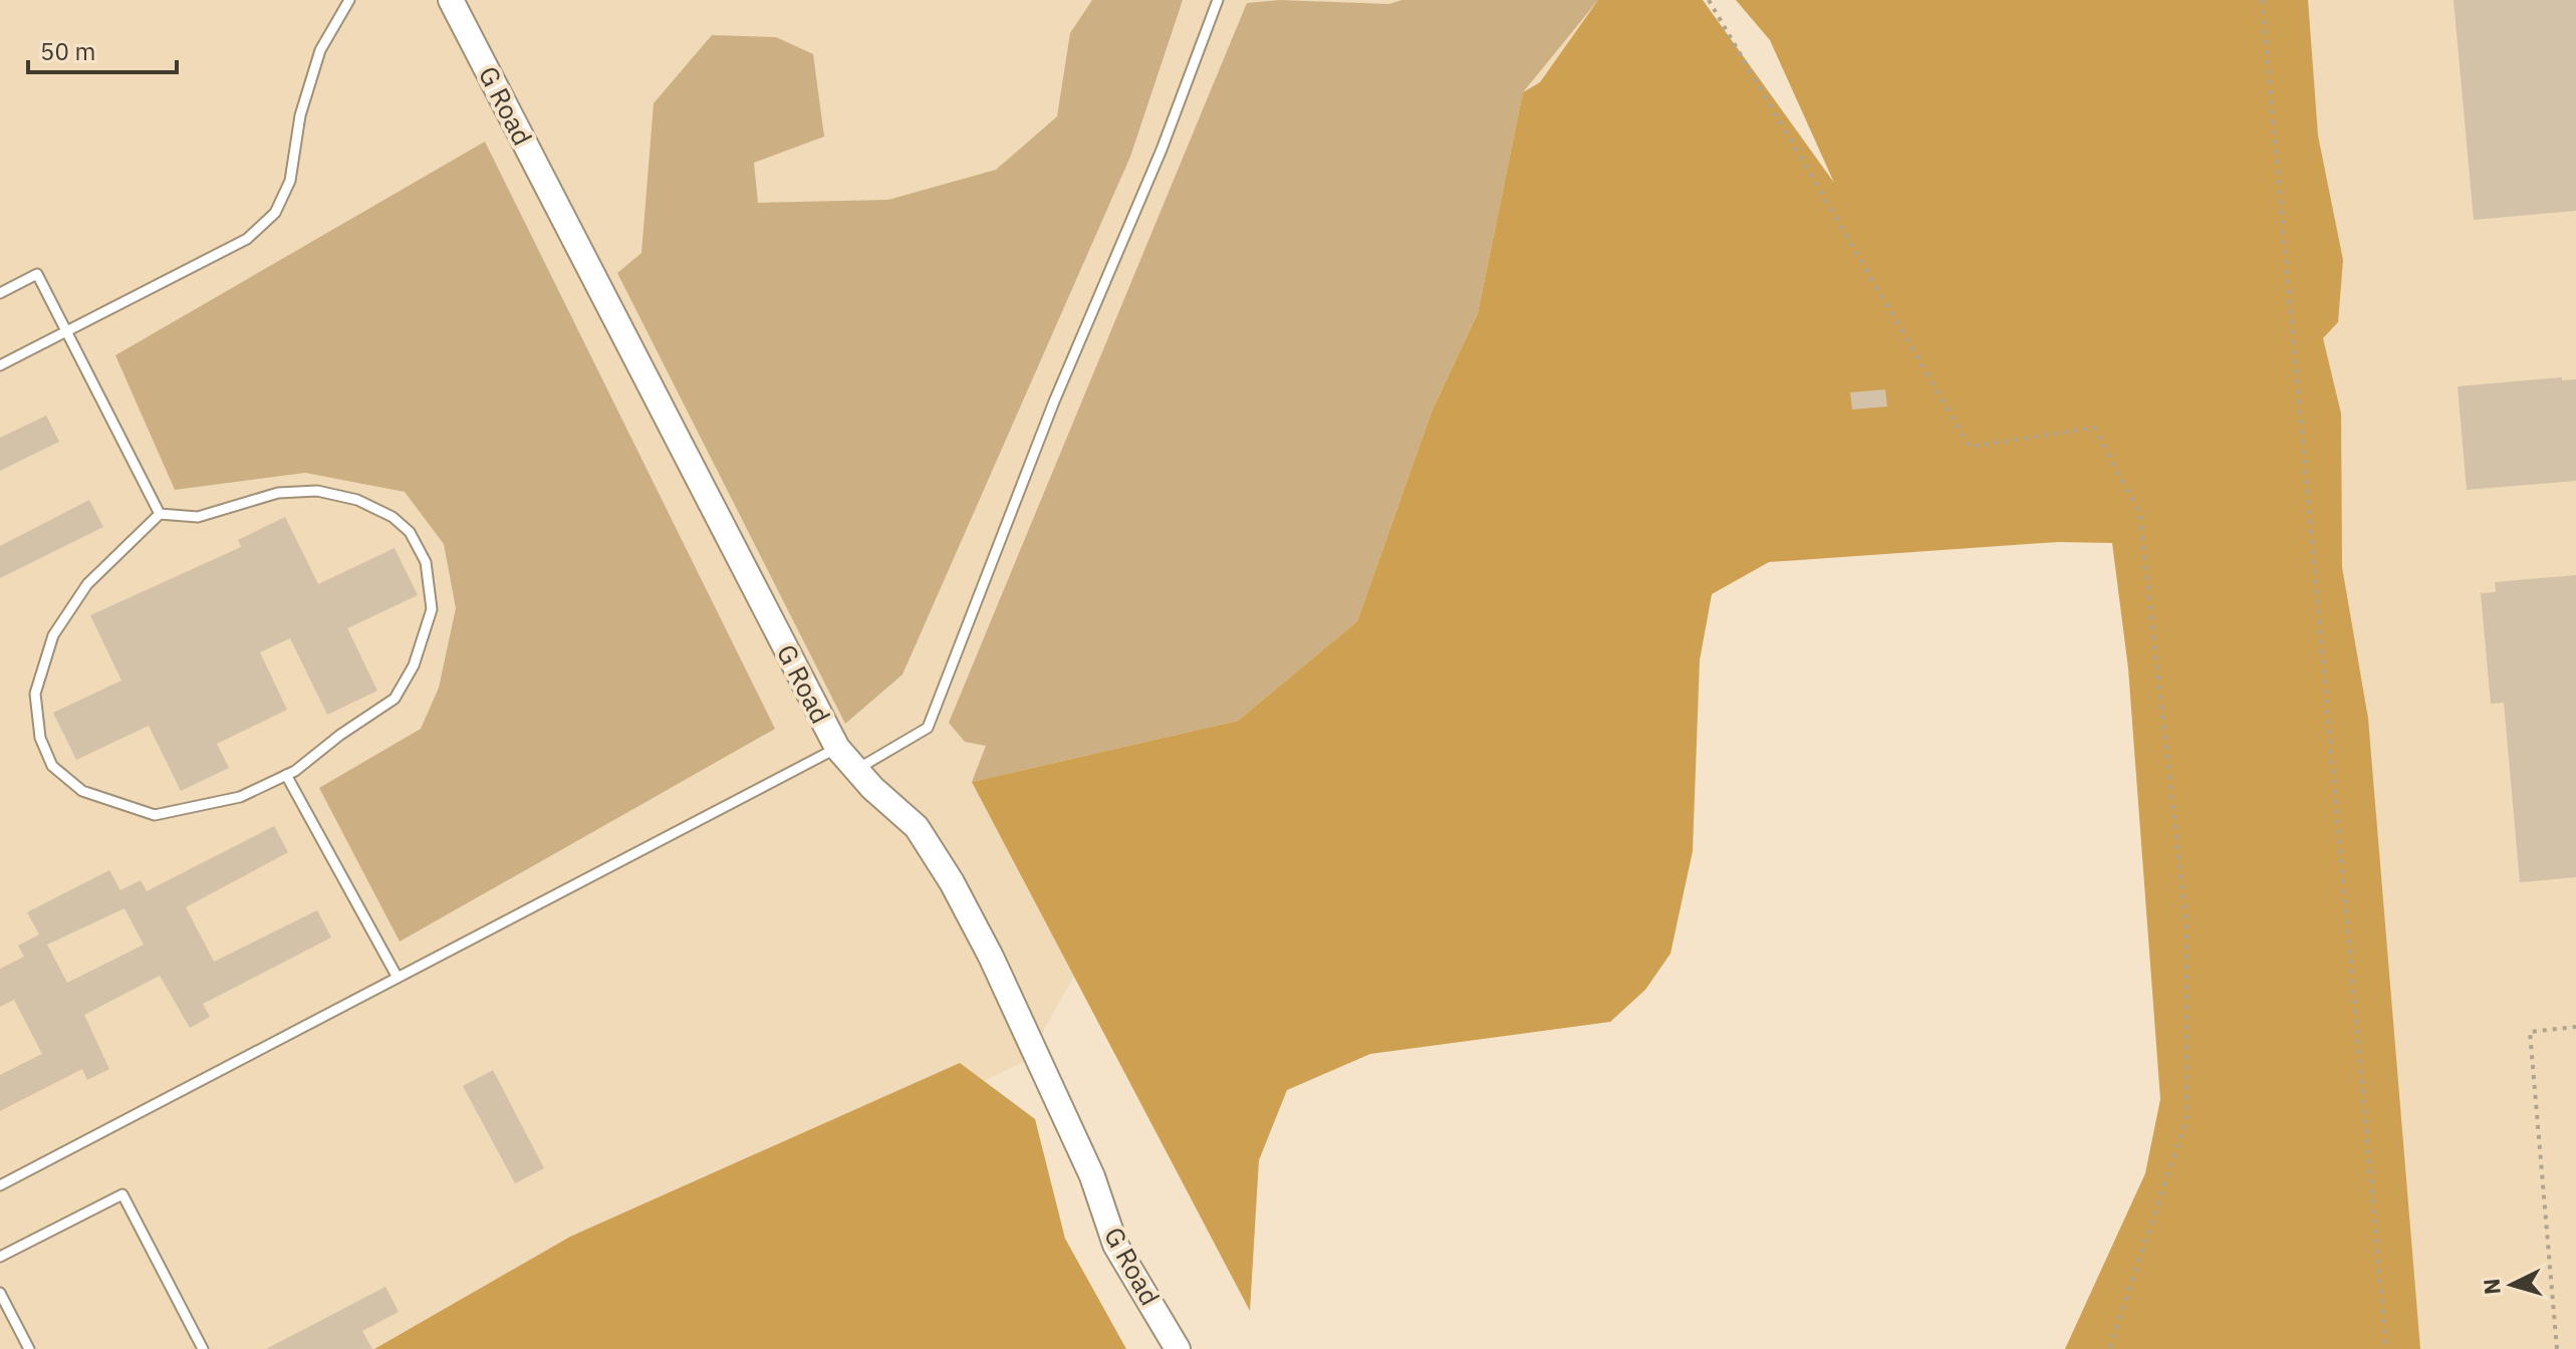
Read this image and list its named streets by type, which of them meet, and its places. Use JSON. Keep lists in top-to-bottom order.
{
  "streets": {
    "street": ["G Road"]
  },
  "scale_bar": "50 m",
  "north": "left"
}
